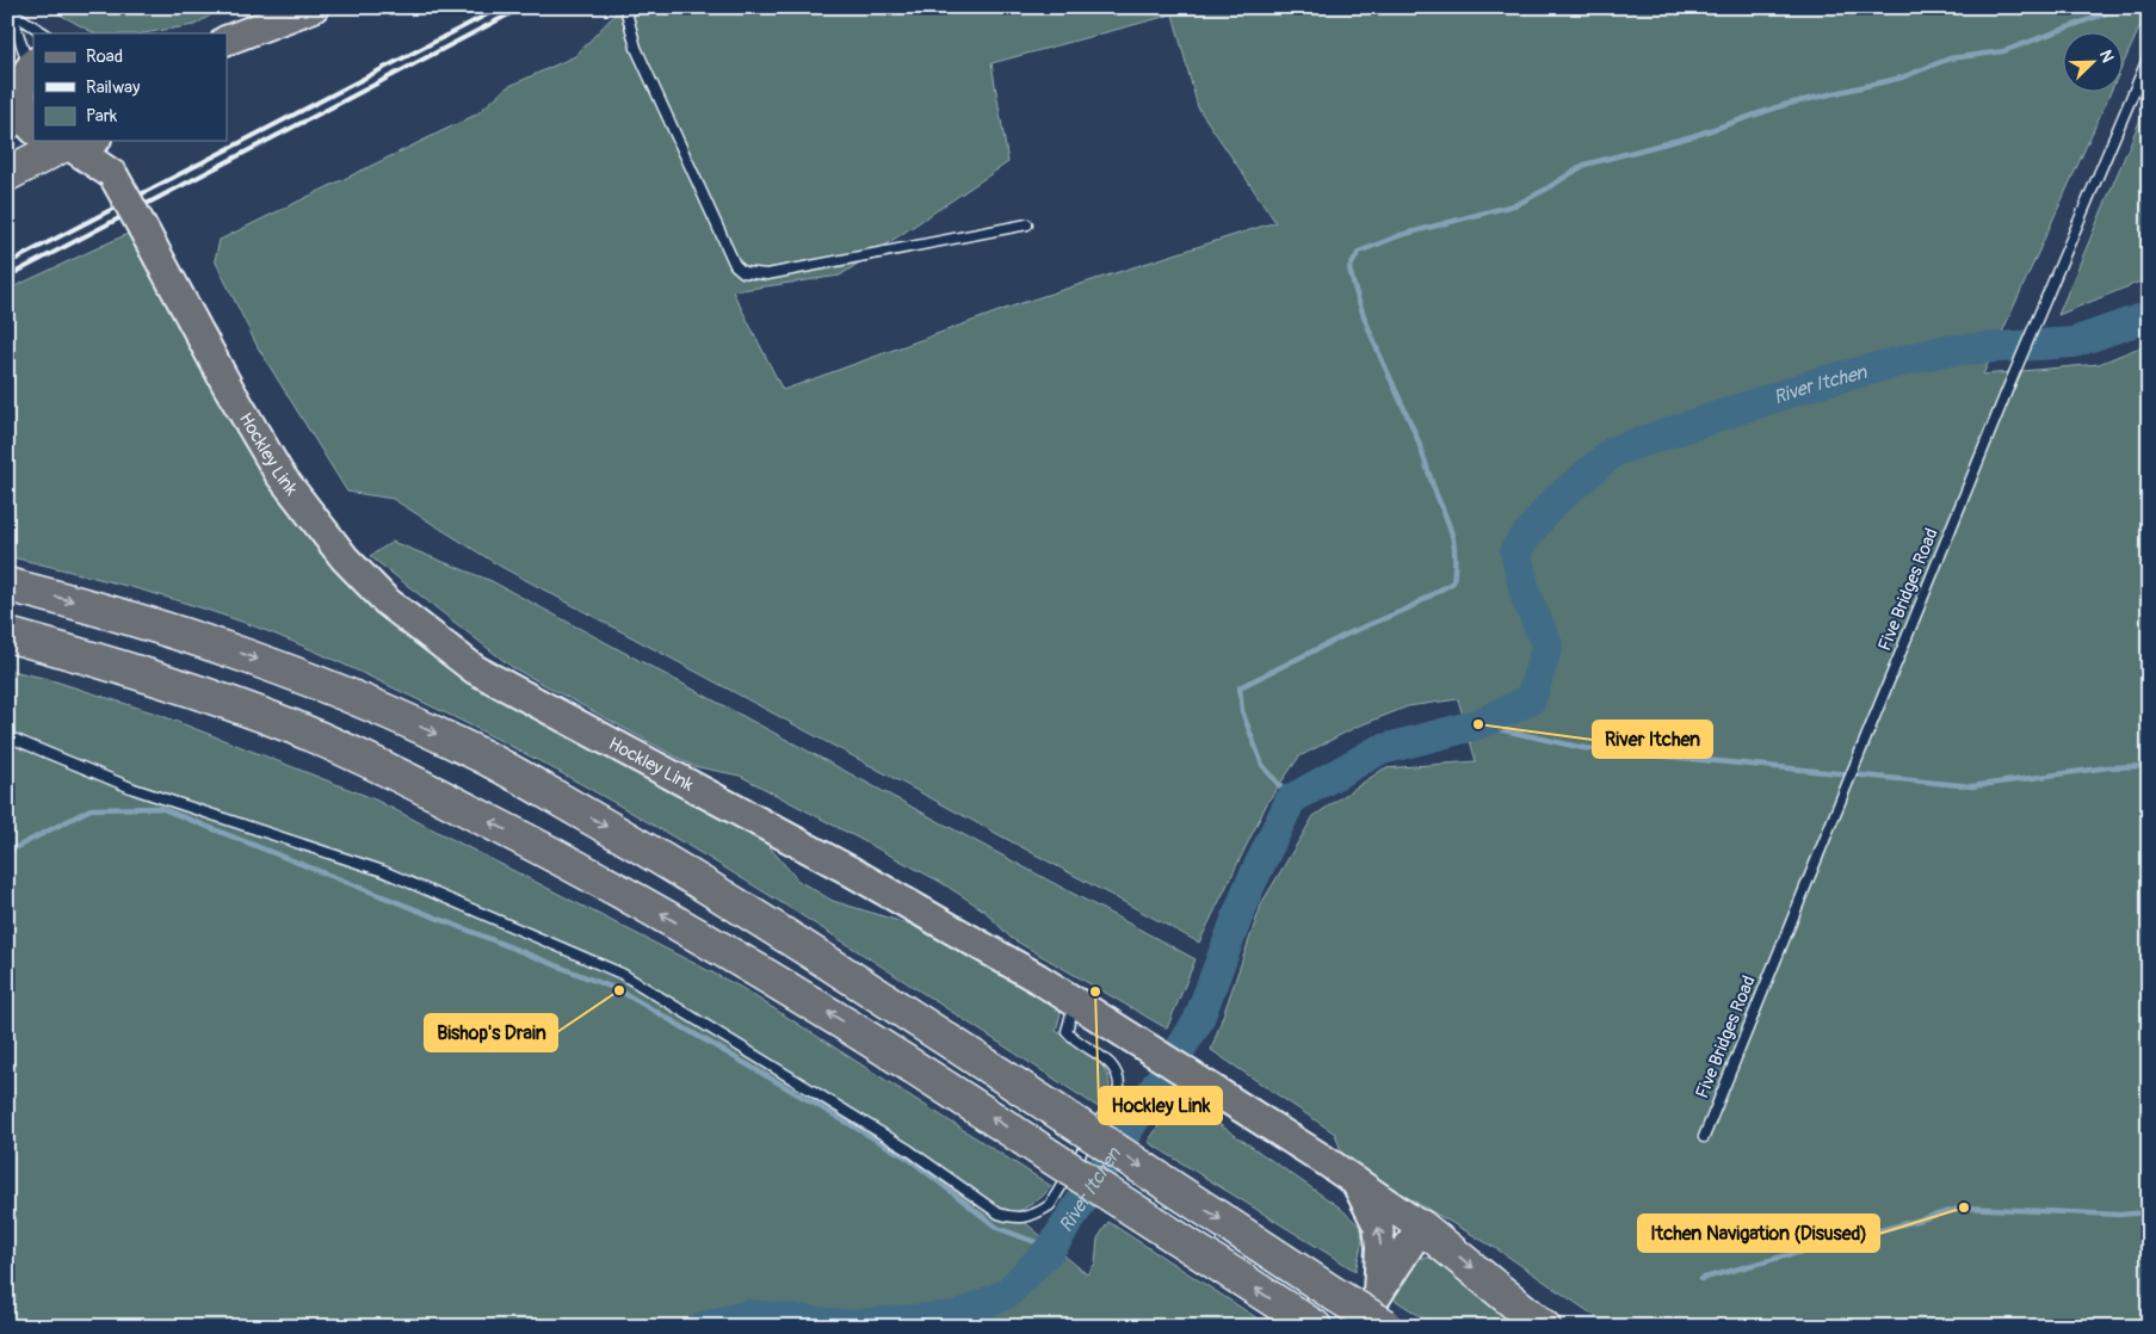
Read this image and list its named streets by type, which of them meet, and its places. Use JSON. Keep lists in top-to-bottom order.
{
  "streets": {
    "main road": ["Hockley Link"],
    "lane": ["Five Bridges Road"]
  },
  "water": ["River Itchen"],
  "places": [
    "River Itchen",
    "Bishop's Drain",
    "Hockley Link",
    "Itchen Navigation (Disused)"
  ],
  "legend": ["Road", "Railway", "Park"],
  "north": "top right"
}
